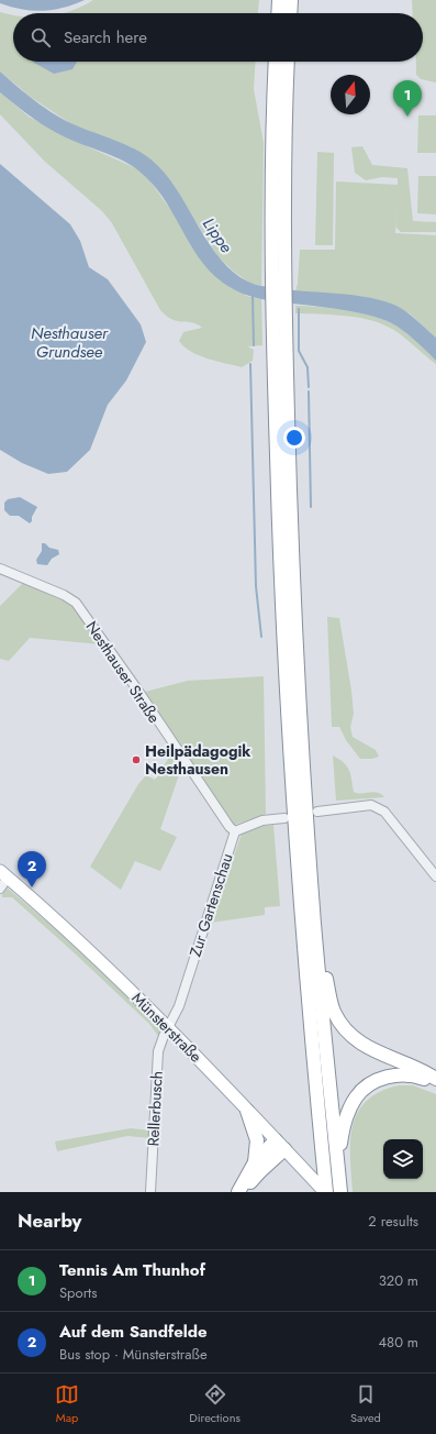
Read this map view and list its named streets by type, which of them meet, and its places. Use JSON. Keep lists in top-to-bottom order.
{
  "streets": {
    "main road": ["Münsterstraße"],
    "street": ["Nesthauser Straße", "Zur Gartenschau", "Rellerbusch"]
  },
  "crossings": [
    ["Nesthauser Straße", "Zur Gartenschau"],
    ["Zur Gartenschau", "Münsterstraße"],
    ["Zur Gartenschau", "Rellerbusch"],
    ["Münsterstraße", "Rellerbusch"]
  ],
  "water": ["Lippe", "Nesthauser Grundsee"],
  "places": ["Heilpädagogik Nesthausen"],
  "north": "top",
  "page": {
    "search": "Search here",
    "pins": ["1", "2"],
    "heading": ["Nearby", "2 results"],
    "list": [
      {
        "mark": "1",
        "name": "Tennis Am Thunhof",
        "note": "Sports",
        "value": "320 m"
      },
      {
        "mark": "2",
        "name": "Auf dem Sandfelde",
        "note": "Bus stop · Münsterstraße",
        "value": "480 m"
      }
    ],
    "nav": ["Map", "Directions", "Saved"]
  }
}
